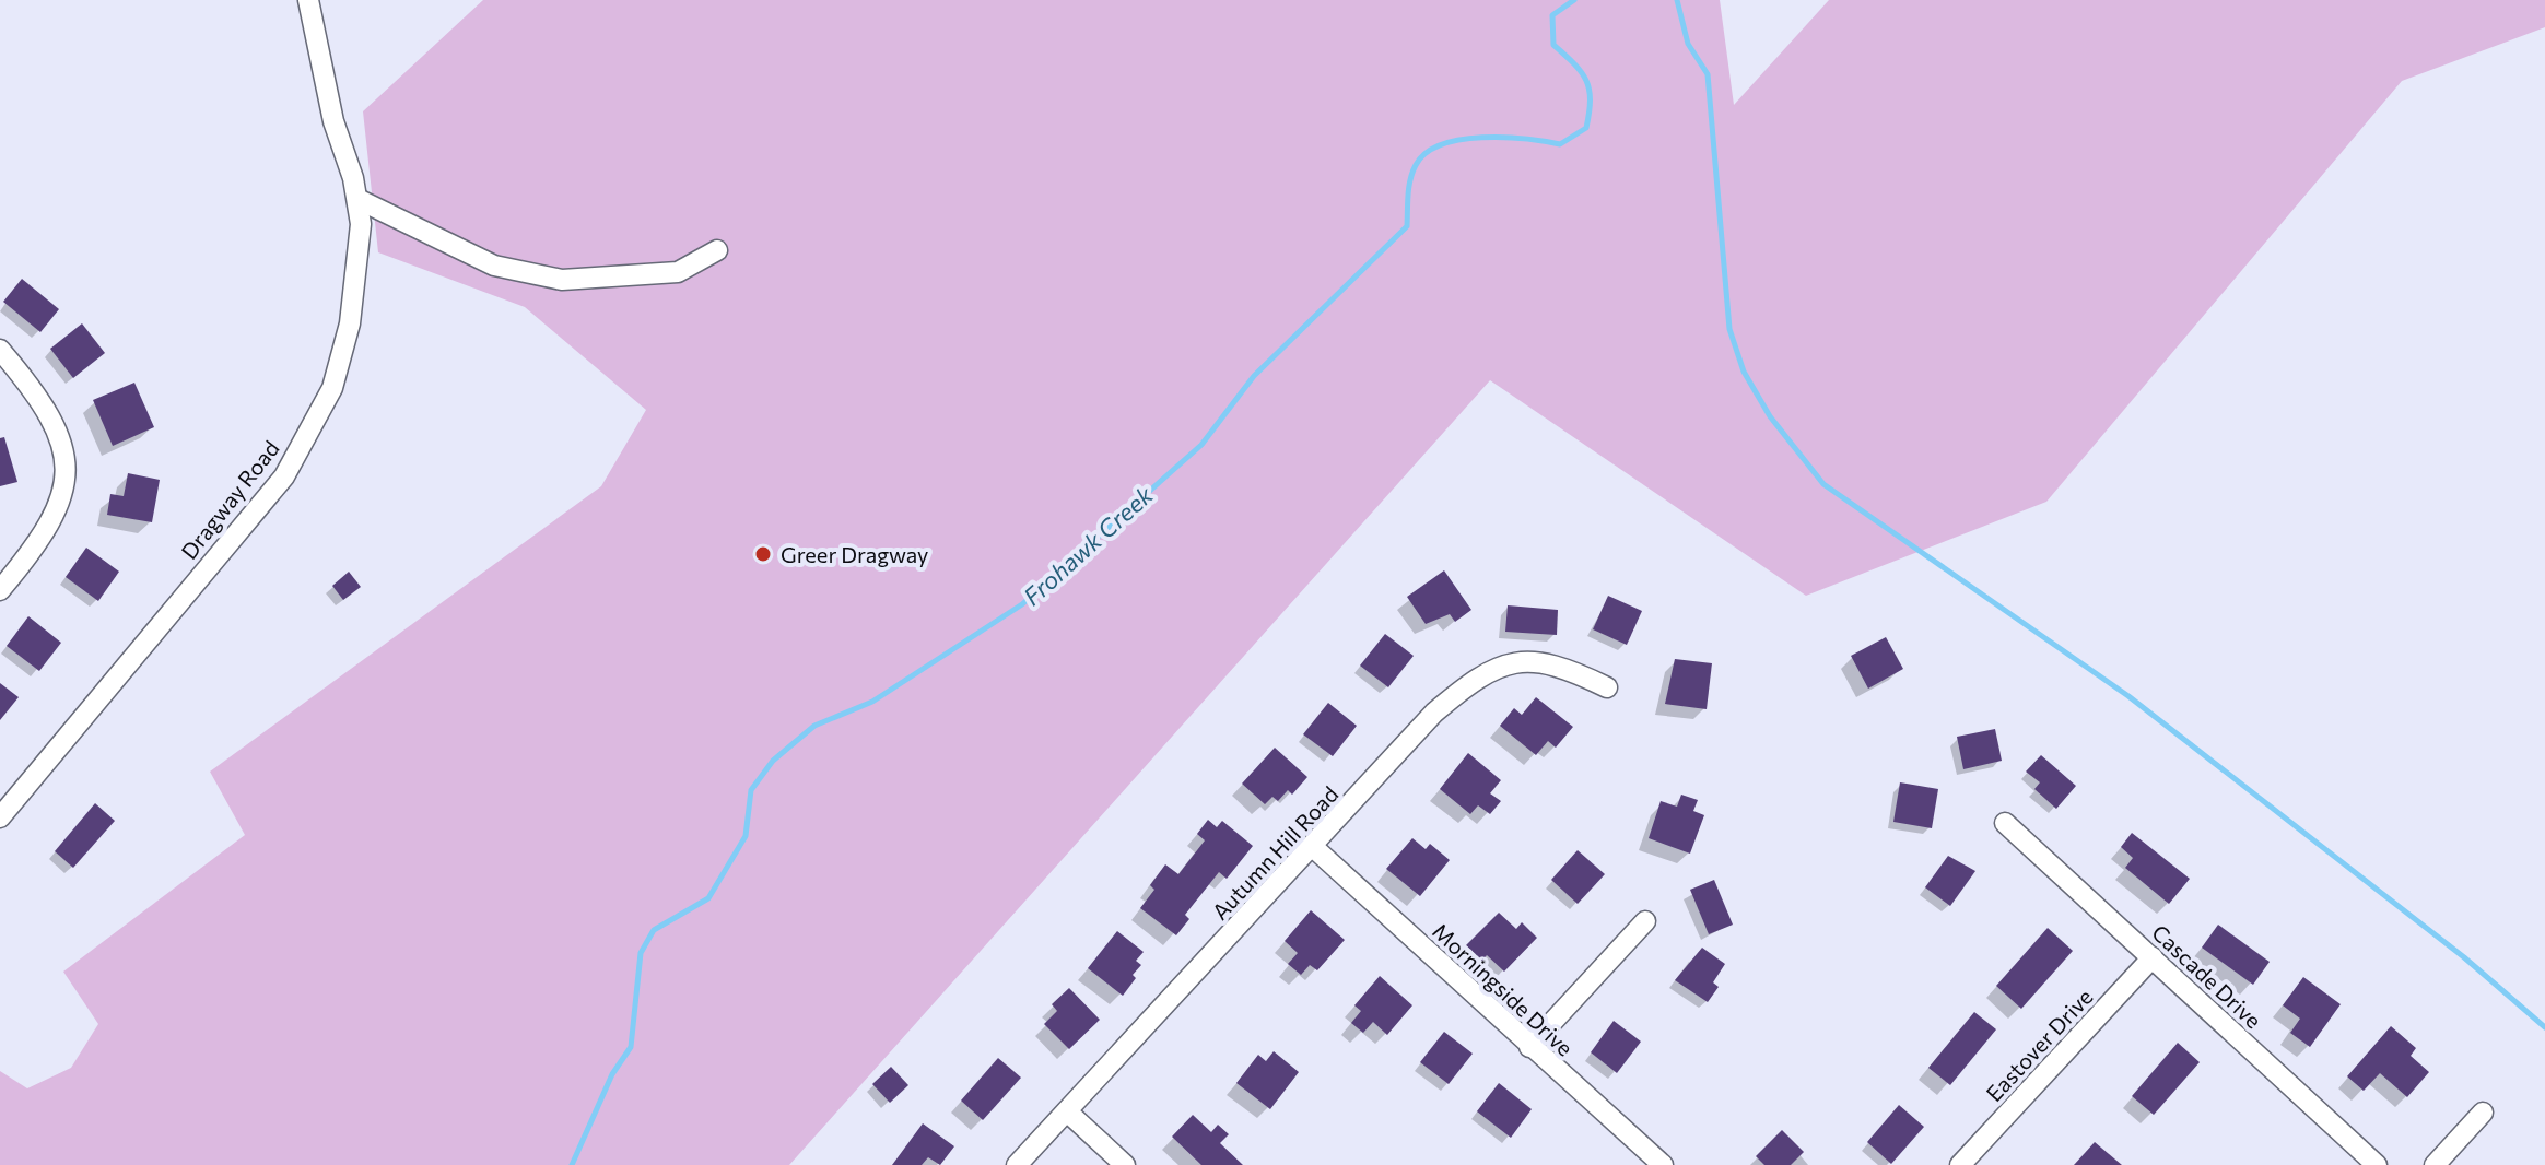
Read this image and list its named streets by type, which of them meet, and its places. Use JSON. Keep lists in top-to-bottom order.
{
  "streets": {
    "street": [
      "Dragway Road",
      "Autumn Hill Road",
      "Cascade Drive",
      "Morningside Drive",
      "Eastover Drive"
    ]
  },
  "crossings": [
    ["Autumn Hill Road", "Morningside Drive"],
    ["Cascade Drive", "Eastover Drive"]
  ],
  "water": ["Frohawk Creek"],
  "places": ["Greer Dragway"]
}
